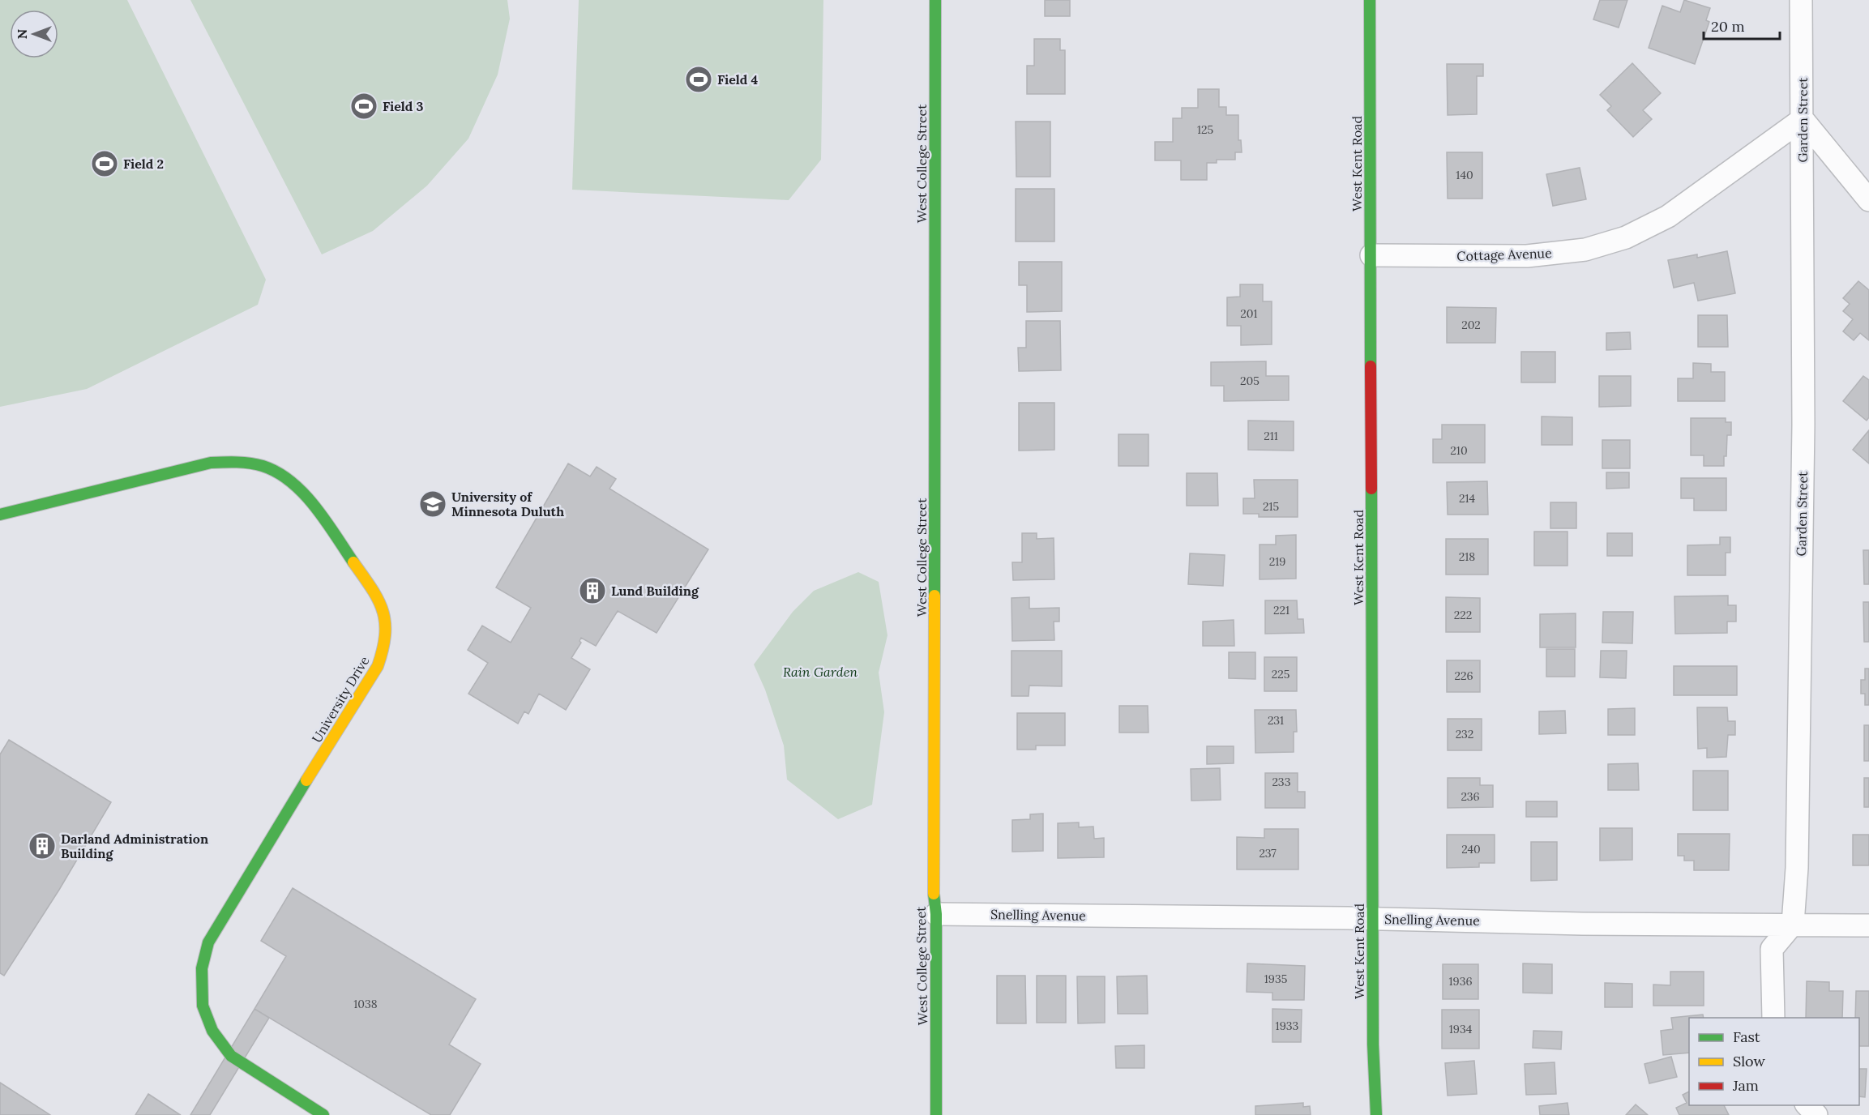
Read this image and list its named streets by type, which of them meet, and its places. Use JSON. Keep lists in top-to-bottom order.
{
  "streets": {
    "street": [
      "Garden Street",
      "West College Street",
      "West Kent Road",
      "Cottage Avenue",
      "University Drive",
      "Snelling Avenue"
    ]
  },
  "crossings": [
    ["Garden Street", "Cottage Avenue"],
    ["Garden Street", "Snelling Avenue"],
    ["West College Street", "Snelling Avenue"],
    ["West Kent Road", "Cottage Avenue"],
    ["West Kent Road", "Snelling Avenue"]
  ],
  "parks": ["Rain Garden"],
  "places": {
    "sports": ["Field 4", "Field 3", "Field 2"],
    "school or university": ["University of Minnesota Duluth"],
    "building": ["Lund Building", "Darland Administration Building"]
  },
  "house_numbers": [
    "125",
    "140",
    "201",
    "202",
    "205",
    "211",
    "210",
    "214",
    "215",
    "218",
    "219",
    "221",
    "222",
    "225",
    "226",
    "231",
    "232",
    "233",
    "236",
    "240",
    "237",
    "1935",
    "1936",
    "1038",
    "1933",
    "1934"
  ],
  "legend": ["Fast", "Slow", "Jam"],
  "scale_bar": "20 m",
  "north": "left"
}
